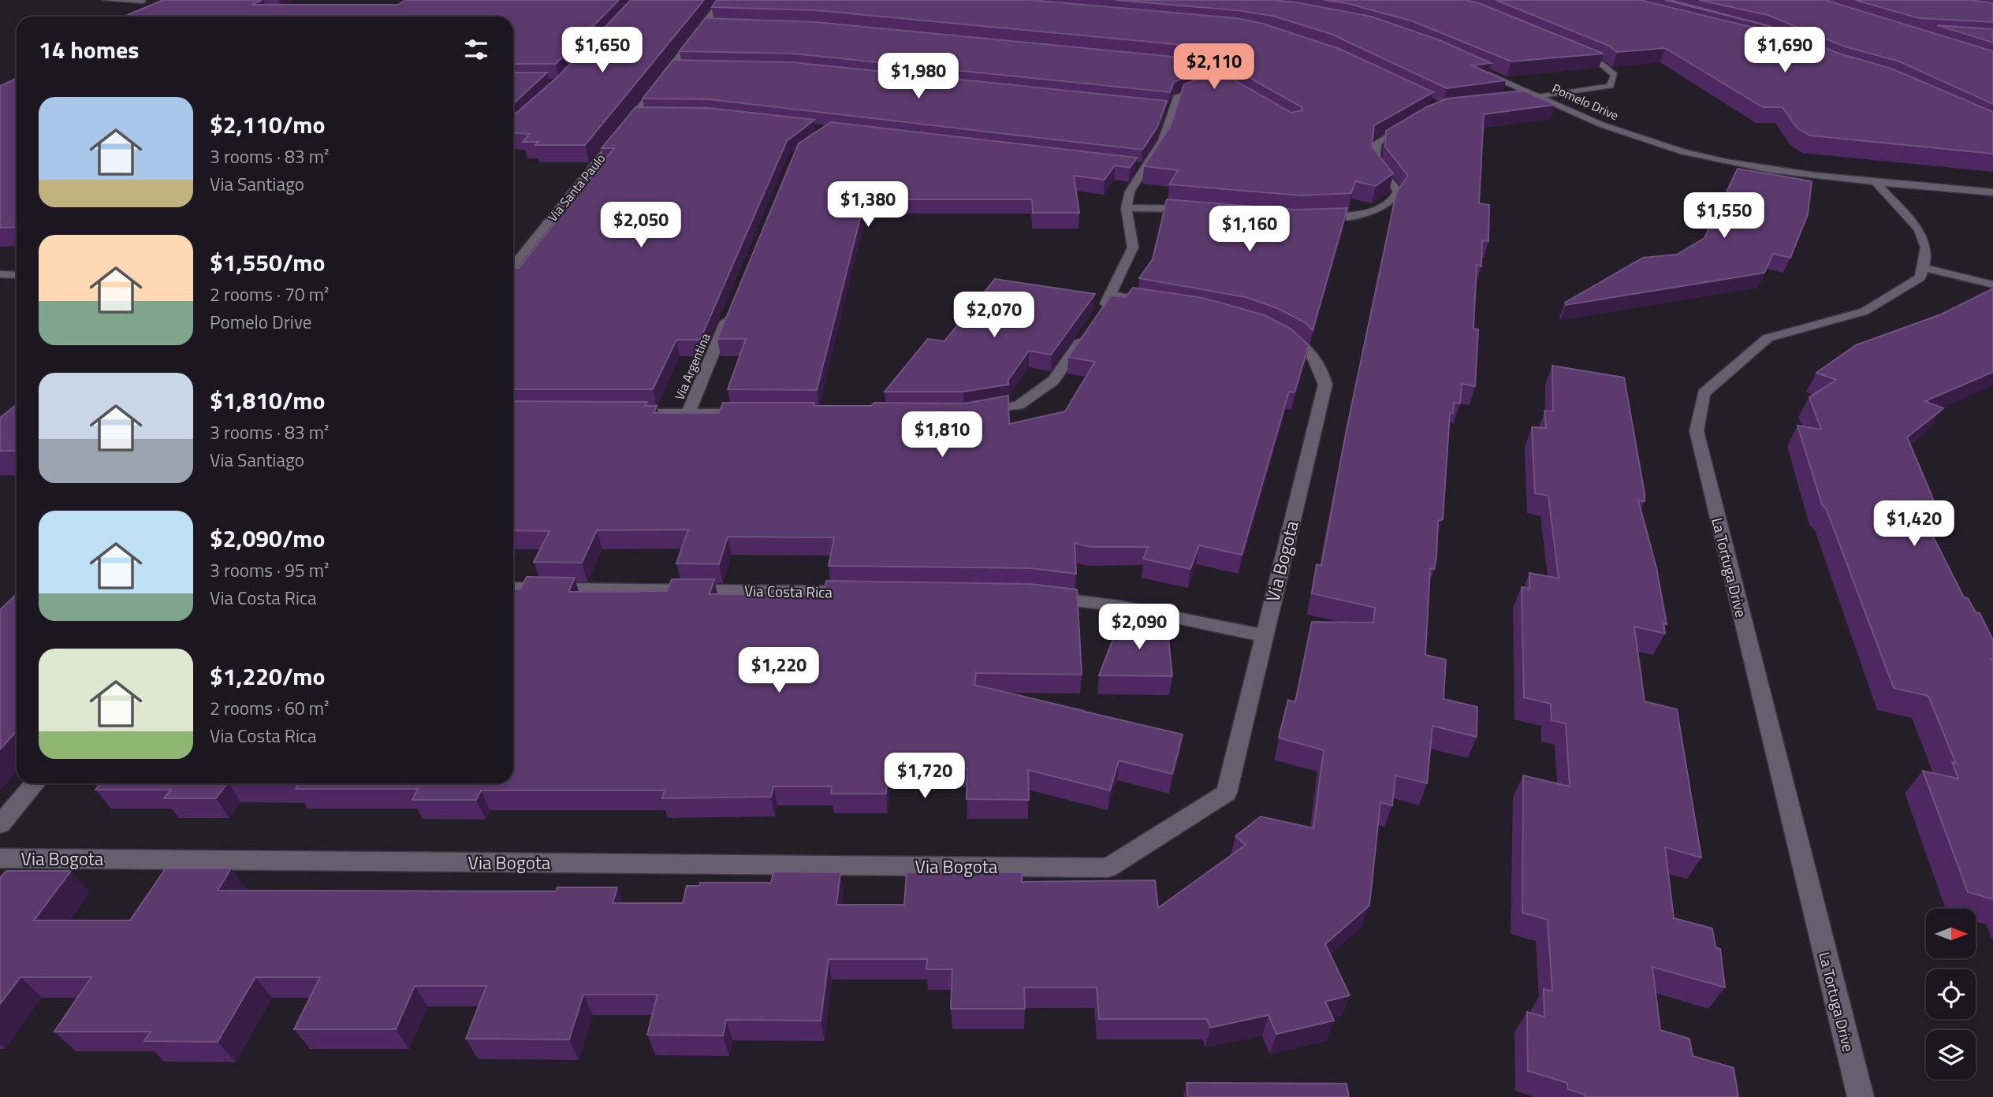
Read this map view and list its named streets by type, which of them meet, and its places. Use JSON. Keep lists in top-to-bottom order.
{
  "streets": {
    "street": [
      "Pomelo Drive",
      "Via Santa Paulo",
      "Via Argentina",
      "Via Bogota",
      "La Tortuga Drive",
      "Via Costa Rica"
    ]
  },
  "north": "right",
  "page": {
    "heading": "14 homes",
    "price": [
      "$1,650",
      "$1,690",
      "$2,110",
      "$1,980",
      "$1,380",
      "$1,550",
      "$2,050",
      "$1,160",
      "$2,070",
      "$1,810",
      "$1,420",
      "$2,090",
      "$1,220",
      "$1,720"
    ],
    "list": [
      {
        "name": "$2,110/mo",
        "note": "3 rooms · 83 m² · Via Santiago"
      },
      {
        "name": "$1,550/mo",
        "note": "2 rooms · 70 m² · Pomelo Drive"
      },
      {
        "name": "$1,810/mo",
        "note": "3 rooms · 83 m² · Via Santiago"
      },
      {
        "name": "$2,090/mo",
        "note": "3 rooms · 95 m² · Via Costa Rica"
      },
      {
        "name": "$1,220/mo",
        "note": "2 rooms · 60 m² · Via Costa Rica"
      }
    ]
  }
}
